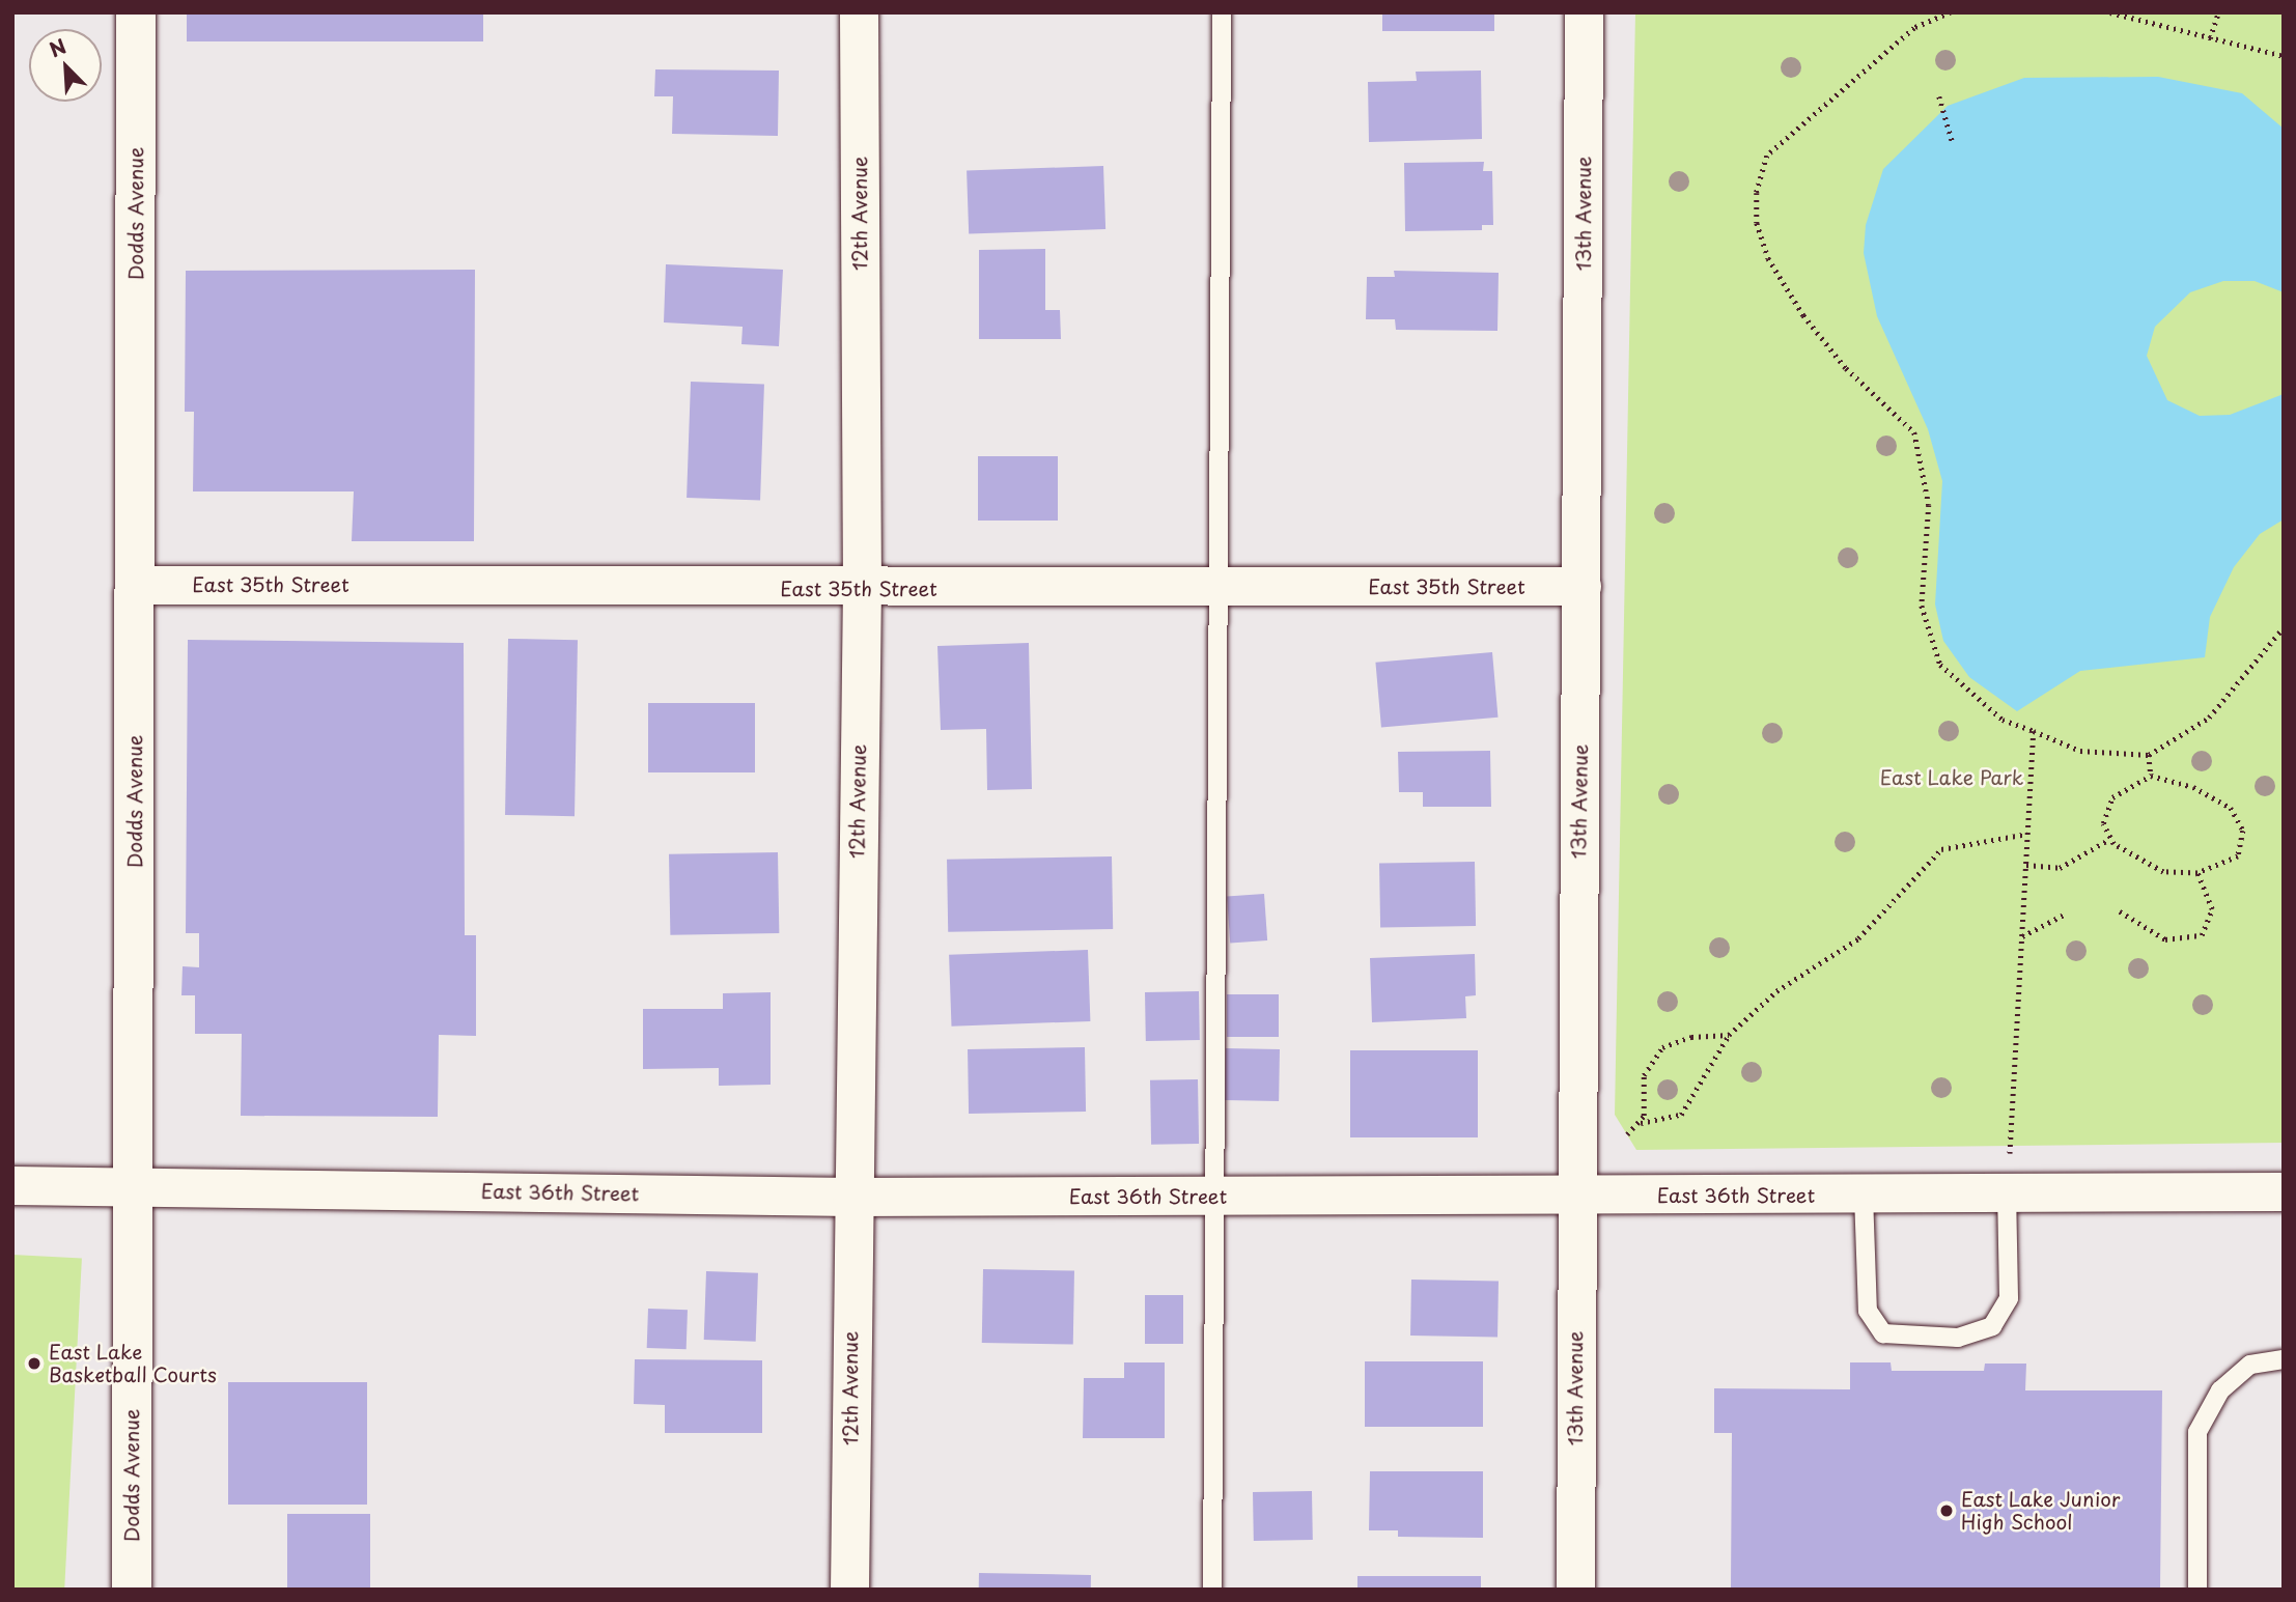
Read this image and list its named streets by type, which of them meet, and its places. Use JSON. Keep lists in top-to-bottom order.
{
  "streets": {
    "street": [
      "Dodds Avenue",
      "12th Avenue",
      "13th Avenue",
      "East 35th Street",
      "East 36th Street"
    ]
  },
  "crossings": [
    ["Dodds Avenue", "East 35th Street"],
    ["Dodds Avenue", "East 36th Street"],
    ["12th Avenue", "East 35th Street"],
    ["12th Avenue", "East 36th Street"],
    ["13th Avenue", "East 35th Street"],
    ["13th Avenue", "East 36th Street"]
  ],
  "parks": ["East Lake Park"],
  "places": ["East Lake Basketball Courts", "East Lake Junior High School"],
  "north": "top left"
}
